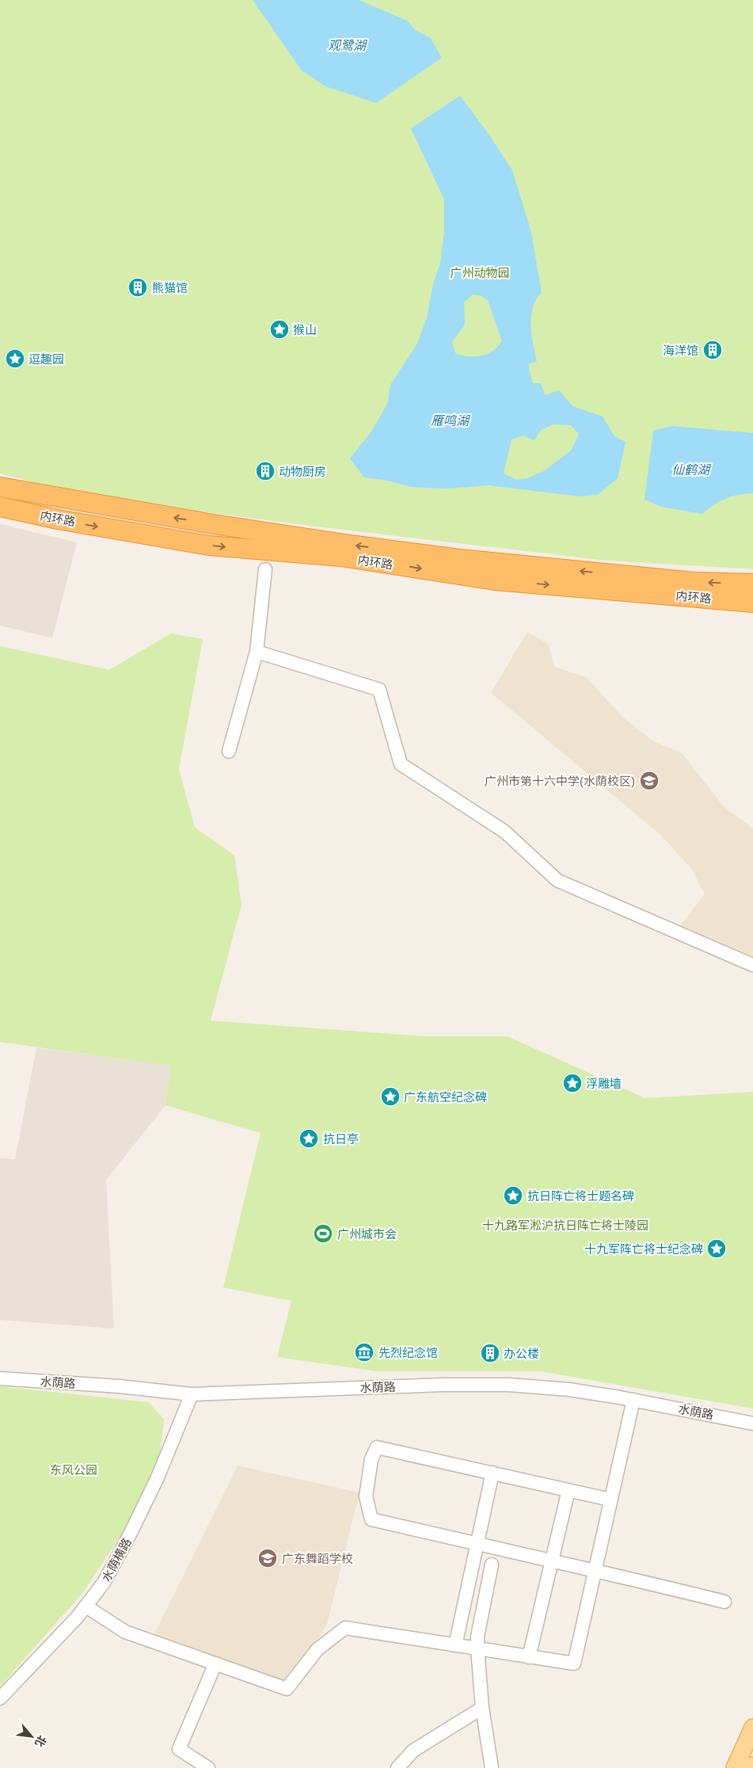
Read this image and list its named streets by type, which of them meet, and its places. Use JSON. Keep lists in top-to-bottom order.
{
  "streets": {
    "highway": ["内环路"],
    "street": ["水荫路", "水荫横路"]
  },
  "crossings": [
    ["水荫路", "水荫横路"]
  ],
  "water": ["观鹭湖", "雁鸣湖", "仙鹤湖"],
  "parks": ["广州动物园", "十九路军淞沪抗日阵亡将士陵园", "东风公园"],
  "places": {
    "building": [
      "熊猫馆",
      "海洋馆",
      "动物厨房",
      "办公楼"
    ],
    "place": [
      "猴山",
      "逗趣园",
      "浮雕墙",
      "广东航空纪念碑",
      "抗日亭",
      "抗日阵亡将士题名碑",
      "十九军阵亡将士纪念碑"
    ],
    "school or university": ["广州市第十六中学(水荫校区)", "广东舞蹈学校"],
    "sports": ["广州城市会"],
    "museum": ["先烈纪念馆"]
  },
  "north": "bottom right"
}
